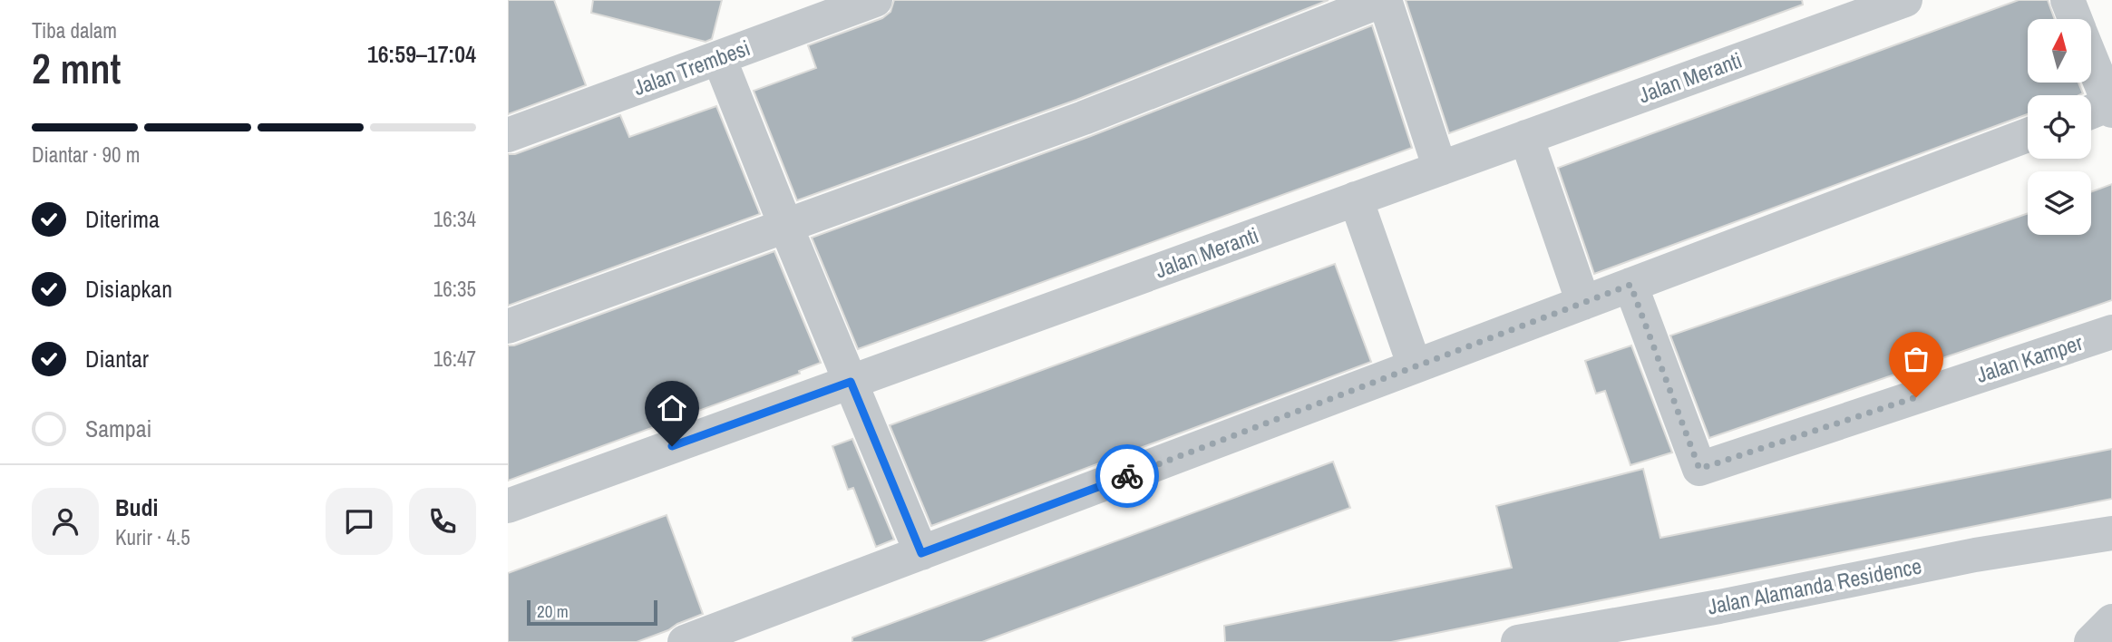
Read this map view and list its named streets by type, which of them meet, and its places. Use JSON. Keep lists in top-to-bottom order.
{
  "streets": {
    "street": [
      "Jalan Trembesi",
      "Jalan Meranti",
      "Jalan Kamper",
      "Jalan Alamanda Residence"
    ]
  },
  "scale_bar": "20 m",
  "north": "top",
  "page": {
    "heading": ["2 mnt", "Tiba dalam", "16:59–17:04"],
    "panel": ["Budi", "Kurir · 4.5"],
    "bar": "Diantar · 90 m",
    "list": [
      ["Diterima", "16:34"],
      ["Disiapkan", "16:35"],
      ["Diantar", "16:47"],
      "Sampai"
    ],
    "scale": "20 m"
  }
}
